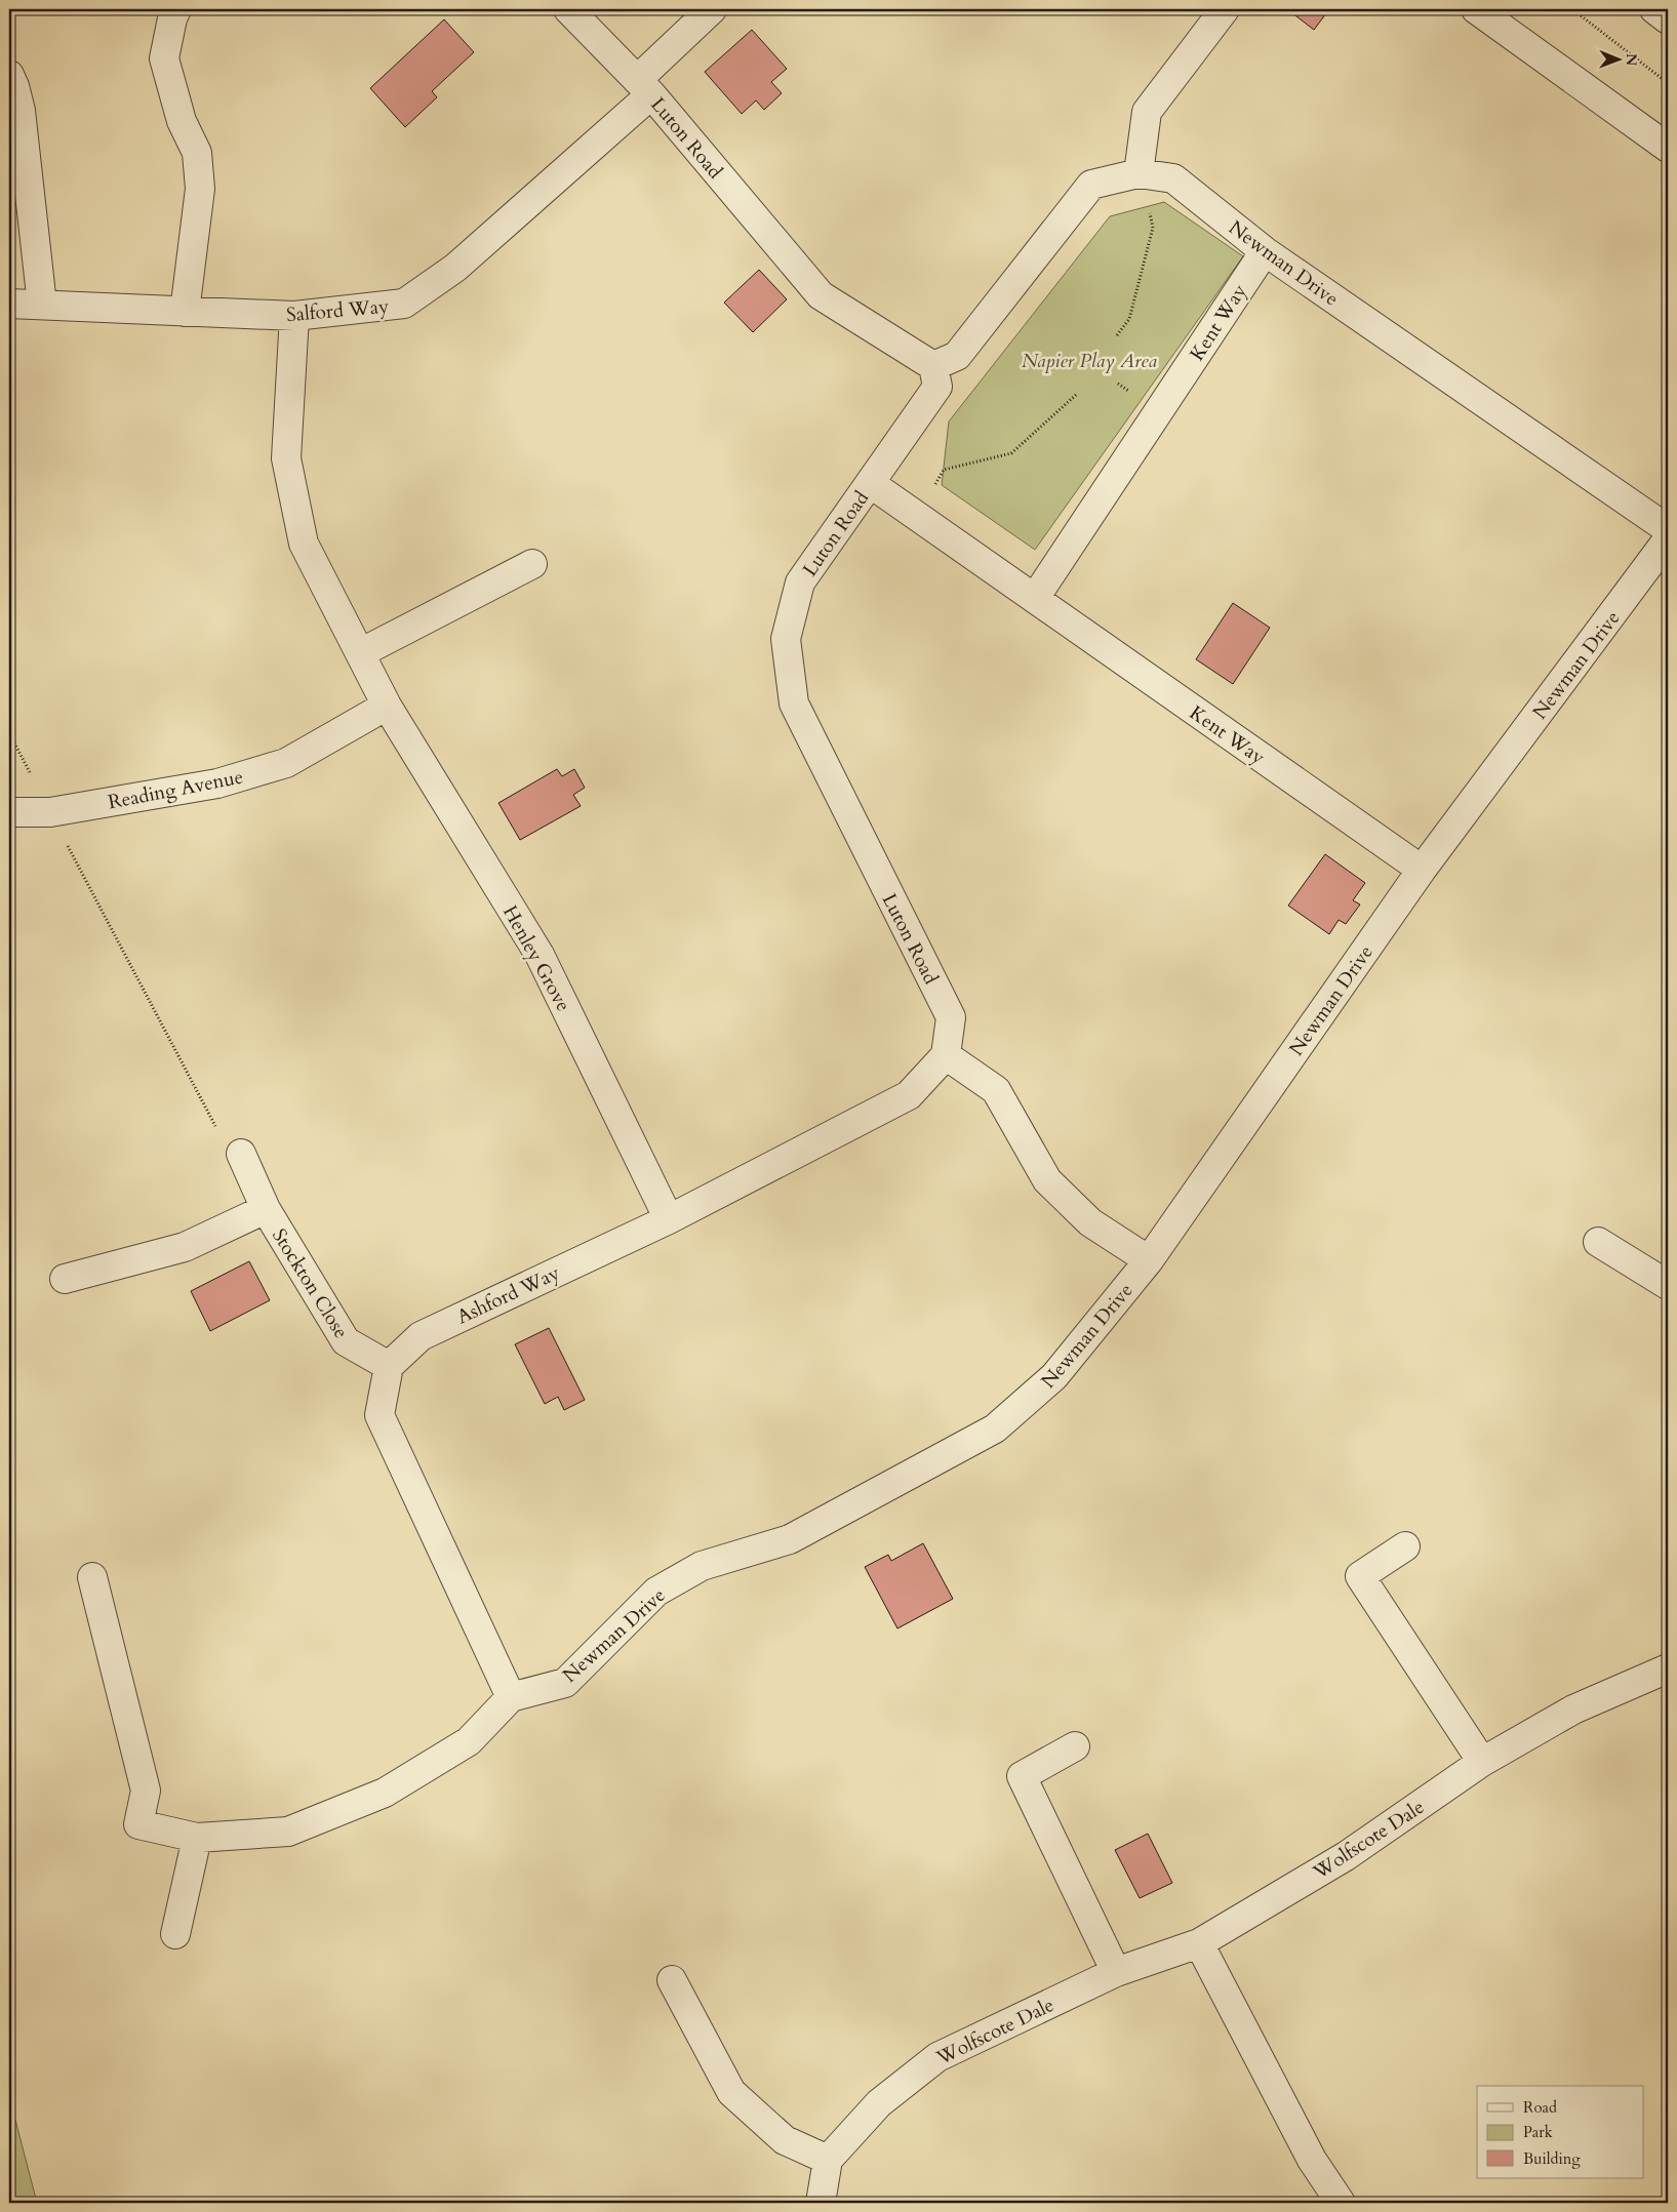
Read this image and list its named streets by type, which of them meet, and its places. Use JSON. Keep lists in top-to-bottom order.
{
  "streets": {
    "street": [
      "Luton Road",
      "Newman Drive",
      "Salford Way",
      "Kent Way",
      "Reading Avenue",
      "Henley Grove",
      "Stockton Close",
      "Ashford Way",
      "Wolfscote Dale"
    ]
  },
  "crossings": [
    ["Luton Road", "Newman Drive"],
    ["Luton Road", "Salford Way"],
    ["Luton Road", "Kent Way"],
    ["Luton Road", "Ashford Way"],
    ["Newman Drive", "Kent Way"],
    ["Salford Way", "Henley Grove"],
    ["Reading Avenue", "Henley Grove"],
    ["Henley Grove", "Ashford Way"],
    ["Stockton Close", "Ashford Way"]
  ],
  "parks": ["Napier Play Area"],
  "legend": ["Road", "Park", "Building"],
  "north": "right"
}
